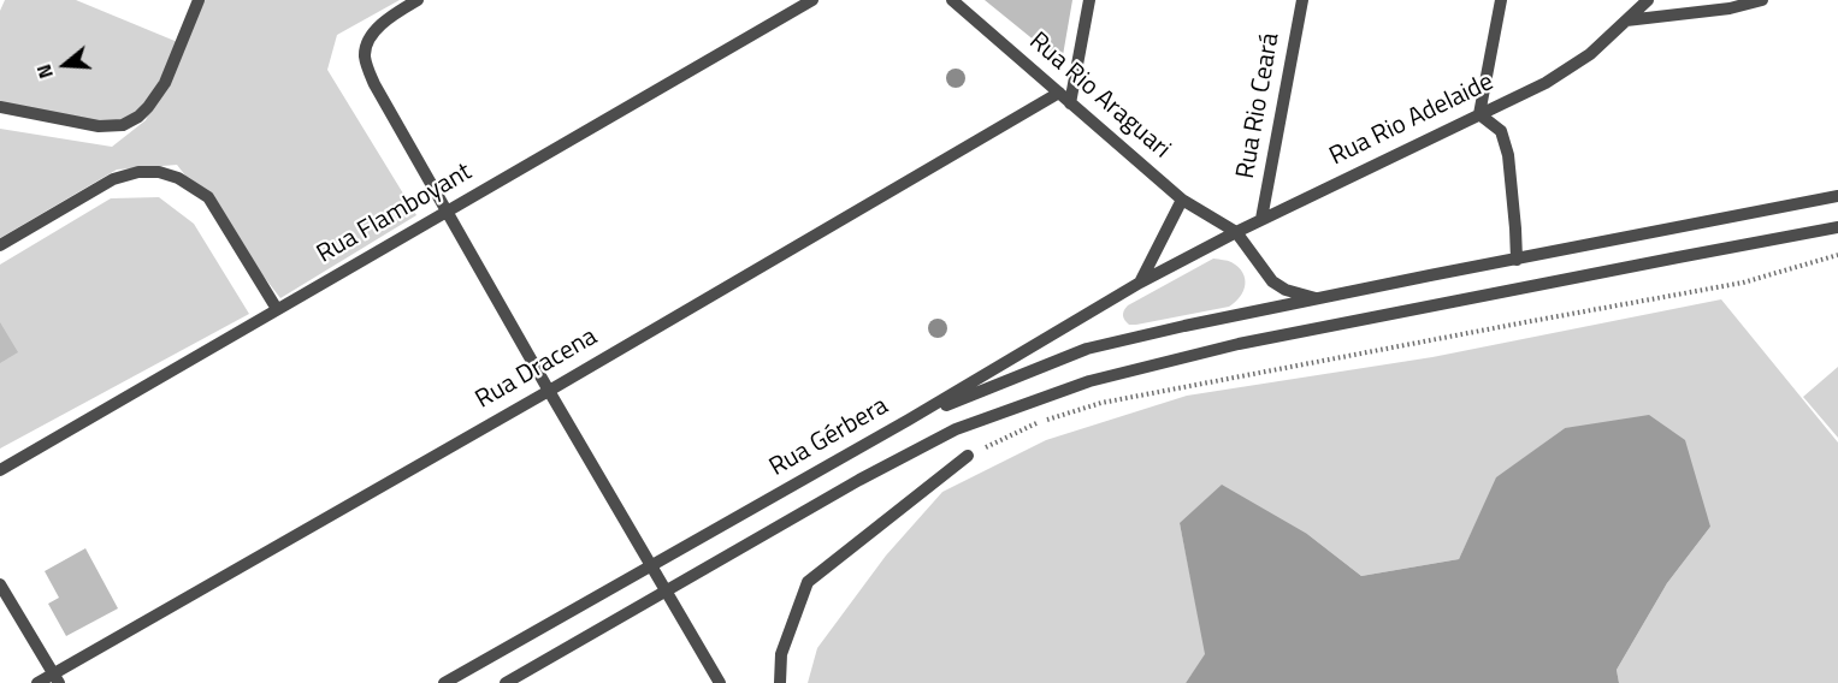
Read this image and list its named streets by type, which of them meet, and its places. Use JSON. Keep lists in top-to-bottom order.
{
  "streets": {
    "street": [
      "Rua Rio Araguari",
      "Rua Rio Ceará",
      "Rua Rio Adelaide",
      "Rua Flamboyant",
      "Rua Dracena",
      "Rua Gérbera"
    ]
  },
  "crossings": [
    ["Rua Rio Araguari", "Rua Dracena"],
    ["Rua Rio Ceará", "Rua Rio Adelaide"],
    ["Rua Rio Adelaide", "Rua Gérbera"]
  ],
  "north": "left"
}
